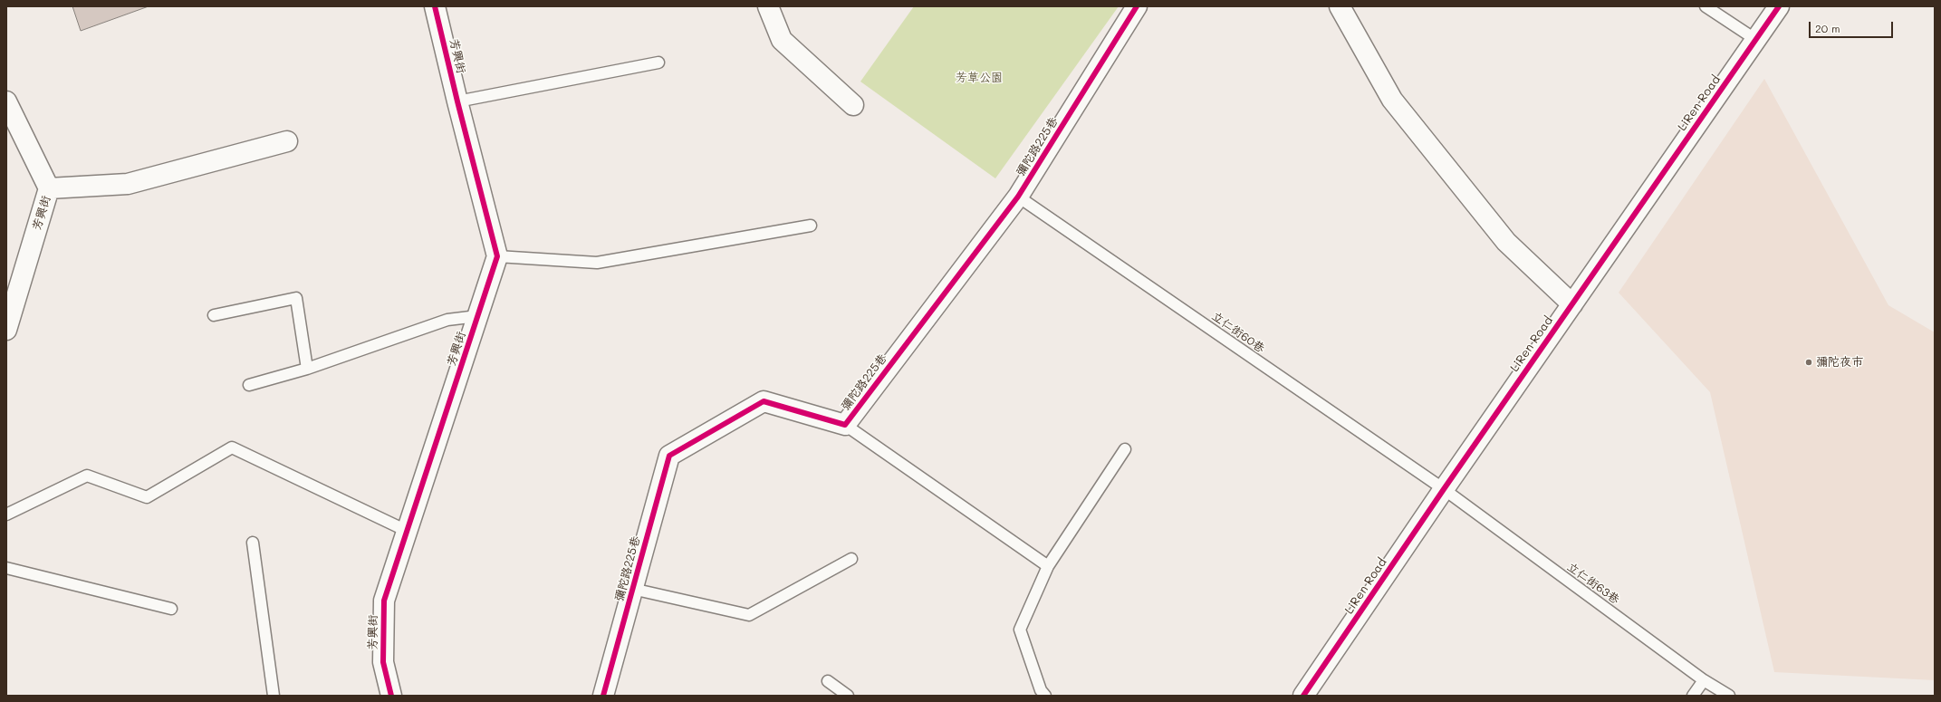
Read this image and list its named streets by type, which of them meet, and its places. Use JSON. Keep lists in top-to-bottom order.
{
  "streets": {
    "street": ["芳興街", "LiRen Road", "彌陀路225巷"],
    "lane": ["立仁街60巷", "立仁街63巷"]
  },
  "crossings": [
    ["LiRen Road", "立仁街60巷"],
    ["LiRen Road", "立仁街63巷"],
    ["彌陀路225巷", "立仁街60巷"],
    ["立仁街60巷", "立仁街63巷"]
  ],
  "parks": ["芳草公園"],
  "places": ["彌陀夜市"],
  "scale_bar": "20 m"
}
